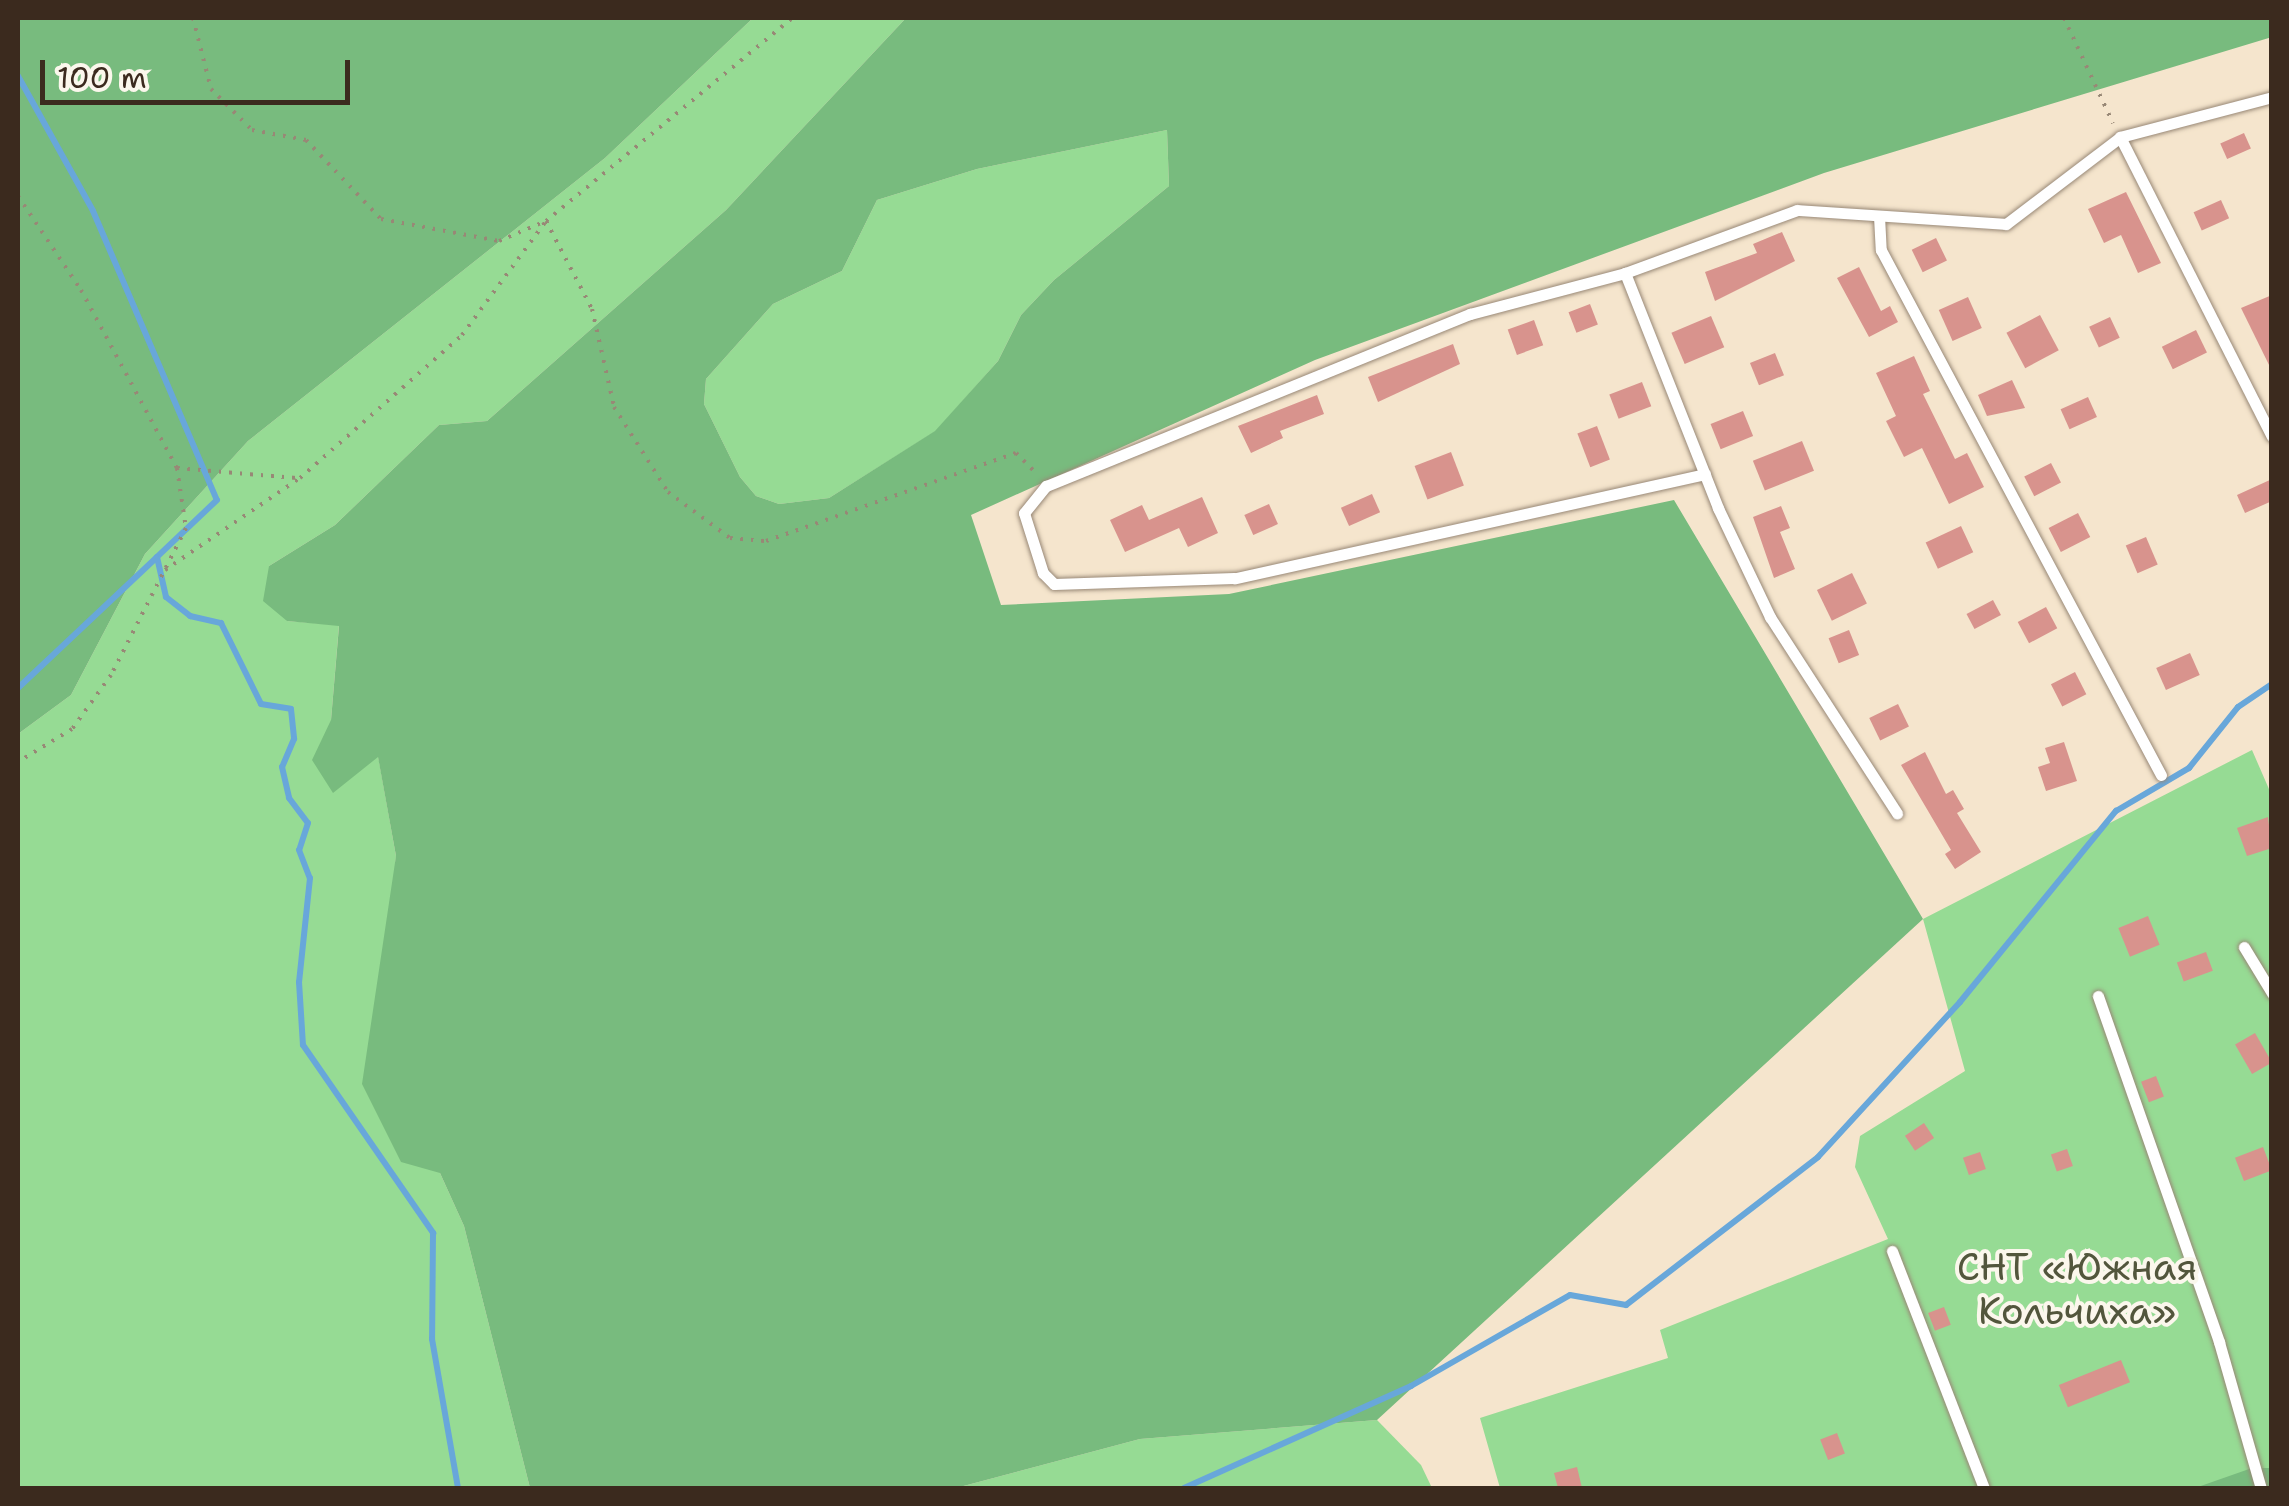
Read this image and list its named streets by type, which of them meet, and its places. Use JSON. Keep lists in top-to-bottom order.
{
  "parks": ["СНТ «Южная Кольчиха»"],
  "scale_bar": "100 m"
}
